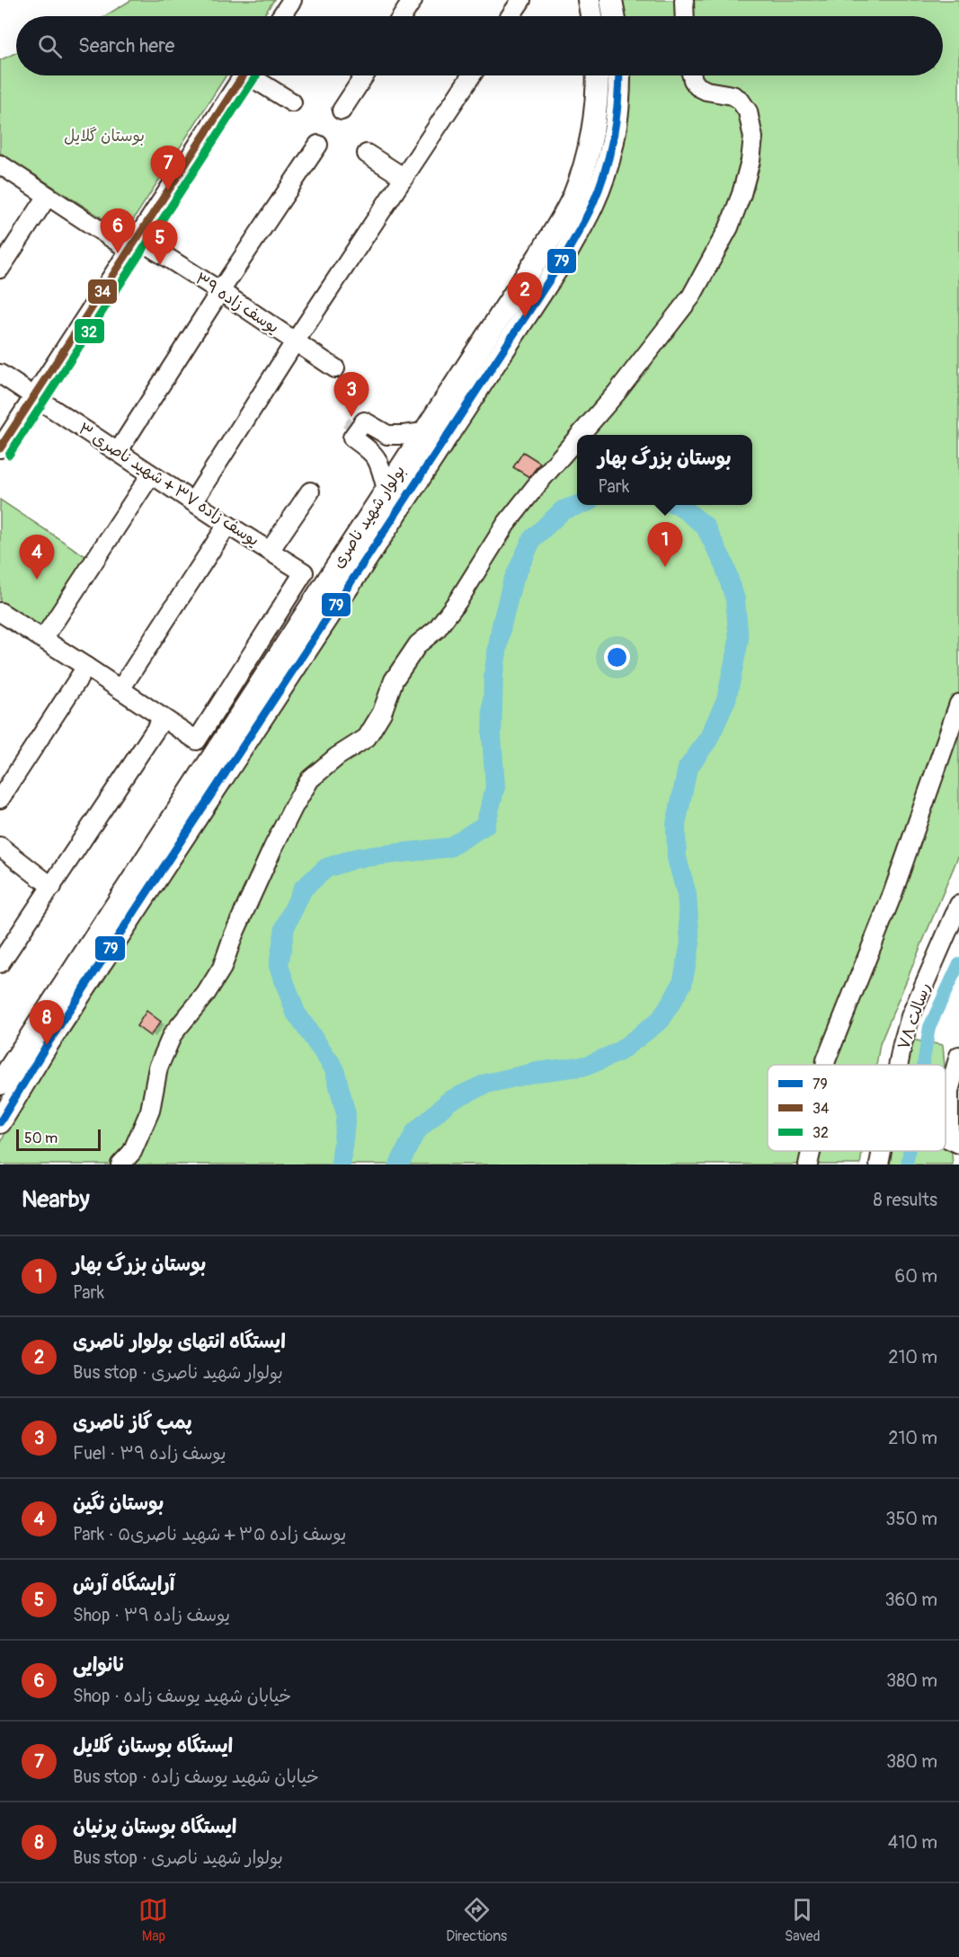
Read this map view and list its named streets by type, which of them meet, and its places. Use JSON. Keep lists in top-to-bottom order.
{
  "streets": {
    "main road": ["بولوار شهید ناصری"],
    "street": ["یوسف زاده ۳۹", "یوسف زاده ۳۷ + شهید ناصری ۳", "رسالت ۷۸"]
  },
  "parks": ["بوستان گلایل"],
  "lines": ["transit line 79", "transit line 34", "transit line 32"],
  "legend": ["79", "34", "32"],
  "scale_bar": "50 m",
  "page": {
    "search": "Search here",
    "pins": [
      "7",
      "6",
      "5",
      "2",
      "3",
      "1",
      "4",
      "8"
    ],
    "popup": ["بوستان بزرگ بهار", "Park"],
    "scale": "50 m",
    "heading": ["Nearby", "8 results"],
    "list": [
      {
        "mark": "1",
        "name": "بوستان بزرگ بهار",
        "note": "Park",
        "value": "60 m"
      },
      {
        "mark": "2",
        "name": "ایستگاه انتهای بولوار ناصری",
        "note": "Bus stop · بولوار شهید ناصری",
        "value": "210 m"
      },
      {
        "mark": "3",
        "name": "پمپ گاز ناصری",
        "note": "Fuel · یوسف زاده ۳۹",
        "value": "210 m"
      },
      {
        "mark": "4",
        "name": "بوستان نگین",
        "note": "Park · یوسف زاده ۳۵ + شهید ناصری۵",
        "value": "350 m"
      },
      {
        "mark": "5",
        "name": "آرایشگاه آرش",
        "note": "Shop · یوسف زاده ۳۹",
        "value": "360 m"
      },
      {
        "mark": "6",
        "name": "نانوایی",
        "note": "Shop · خیابان شهید یوسف زاده",
        "value": "380 m"
      },
      {
        "mark": "7",
        "name": "ایستگاه بوستان گلایل",
        "note": "Bus stop · خیابان شهید یوسف زاده",
        "value": "380 m"
      },
      {
        "mark": "8",
        "name": "ایستگاه بوستان پرنیان",
        "note": "Bus stop · بولوار شهید ناصری",
        "value": "410 m"
      }
    ],
    "nav": ["Map", "Directions", "Saved"]
  }
}
